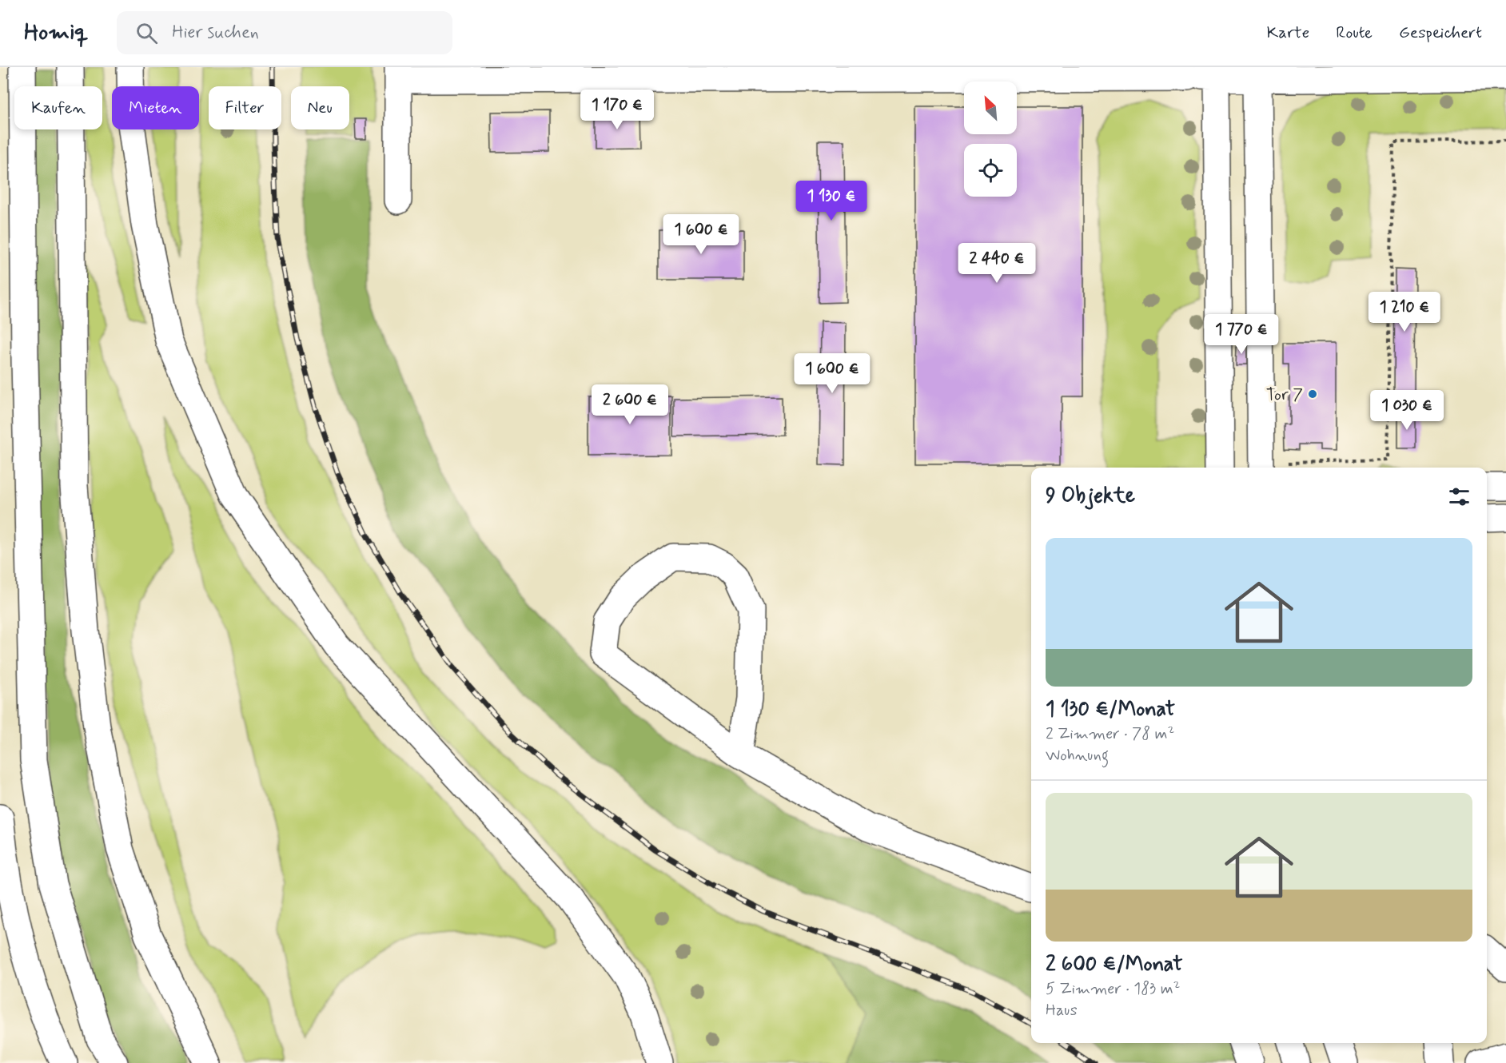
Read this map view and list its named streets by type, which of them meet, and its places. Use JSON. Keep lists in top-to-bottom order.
{
  "places": ["Tor 7"],
  "north": "top left",
  "page": {
    "header": "Homiq",
    "search": "Hier suchen",
    "nav": ["Karte", "Route", "Gespeichert"],
    "chip": [
      "Kaufen",
      "Mieten",
      "Filter",
      "Neu"
    ],
    "price": [
      "1 170 €",
      "1 130 €",
      "1 600 €",
      "2 440 €",
      "1 210 €",
      "1 770 €",
      "1 600 €",
      "2 600 €",
      "1 030 €"
    ],
    "heading": "9 Objekte",
    "list": [
      {
        "name": "1 130 €/Monat",
        "note": "2 Zimmer · 78 m² · Wohnung"
      },
      {
        "name": "2 600 €/Monat",
        "note": "5 Zimmer · 183 m² · Haus"
      }
    ]
  }
}
